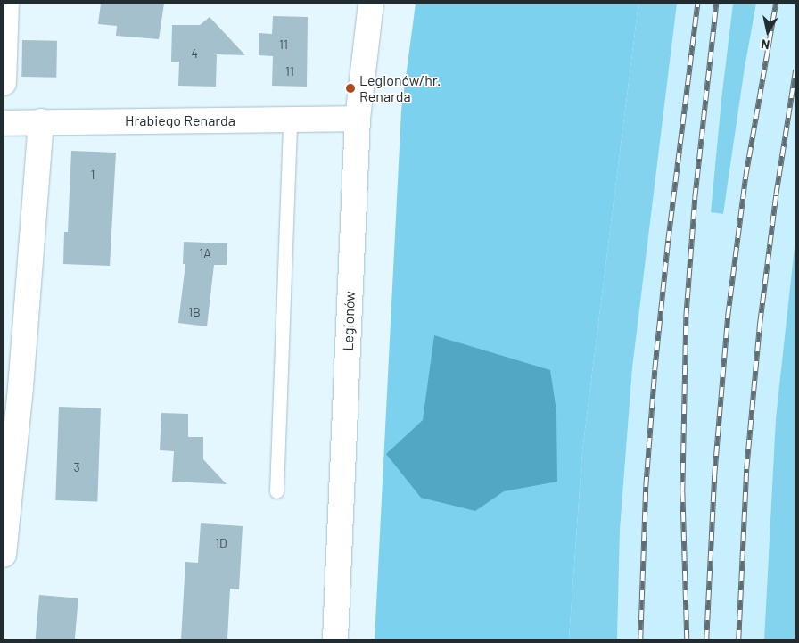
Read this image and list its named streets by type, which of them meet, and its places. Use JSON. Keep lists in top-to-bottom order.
{
  "streets": {
    "street": ["Hrabiego Renarda", "Legionów"]
  },
  "crossings": [
    ["Hrabiego Renarda", "Legionów"]
  ],
  "places": ["Legionów/hr. Renarda"],
  "house_numbers": [
    "11",
    "4",
    "11",
    "1",
    "1A",
    "1B",
    "3",
    "1D"
  ],
  "north": "bottom"
}
